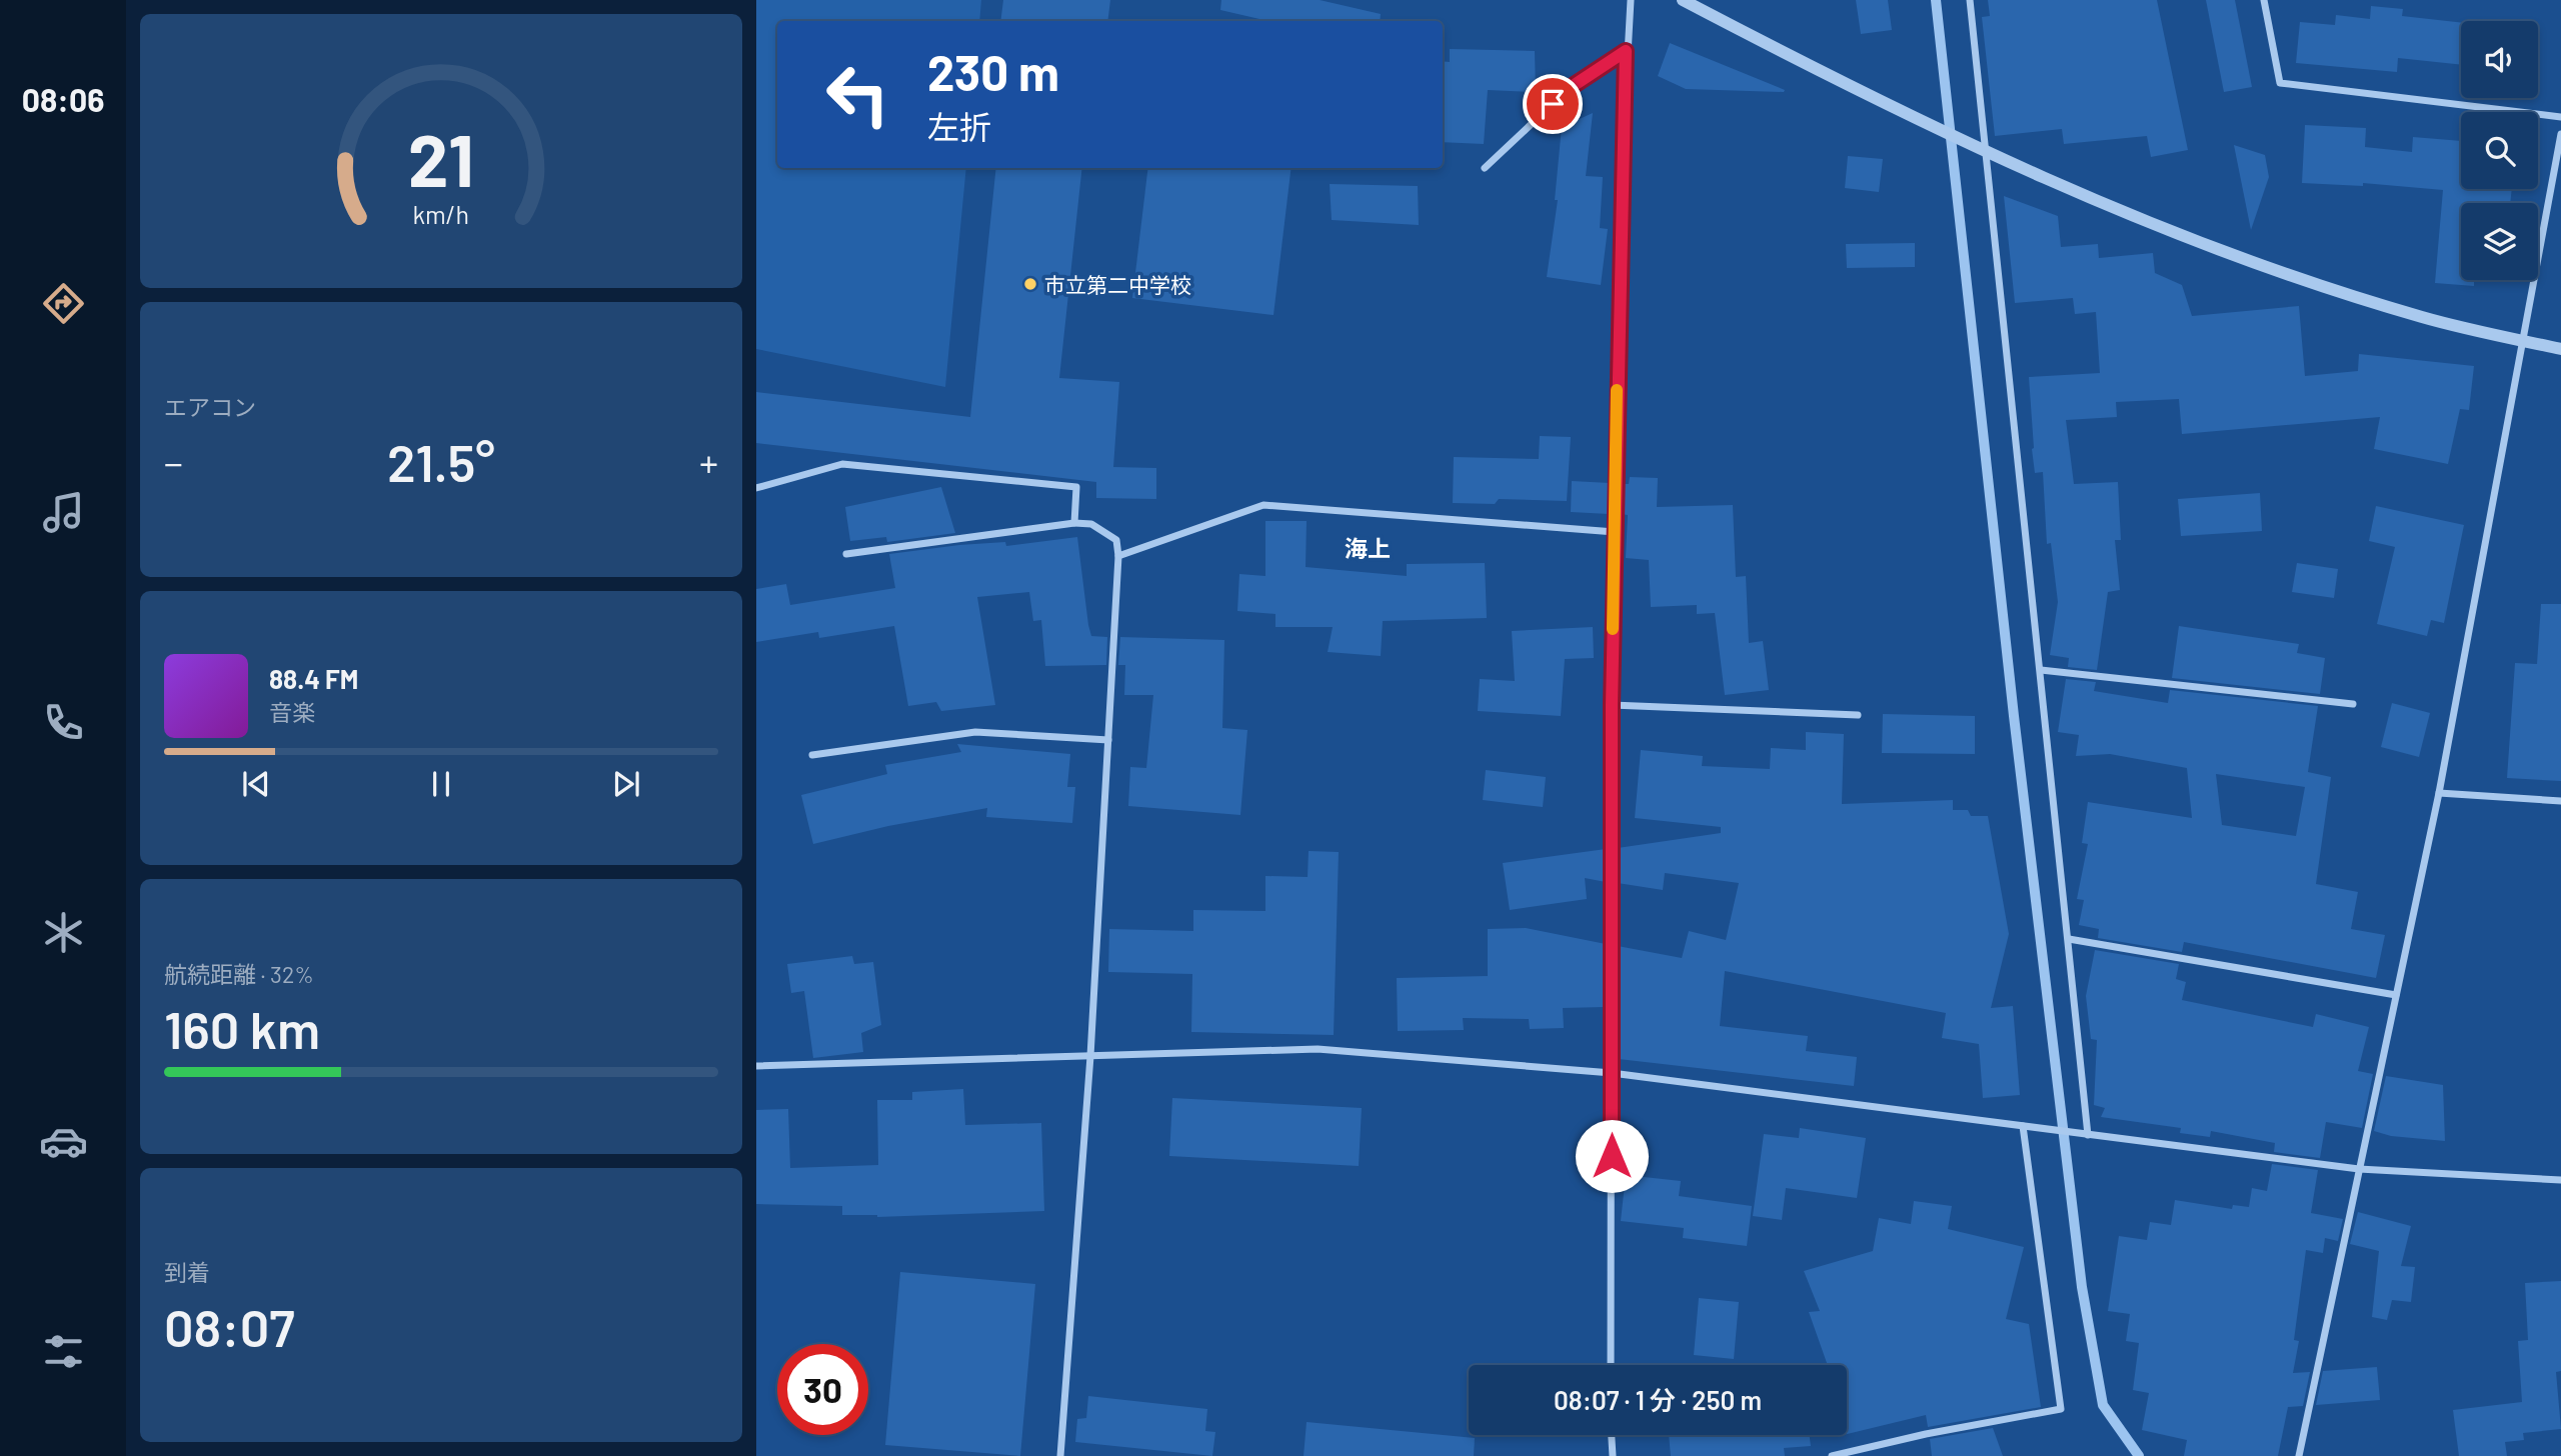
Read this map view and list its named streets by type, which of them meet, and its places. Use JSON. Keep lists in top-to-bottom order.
{
  "districts": ["海上"],
  "places": ["市立第二中学校"],
  "page": {
    "tabs": "08:06",
    "turn": ["230 m", "左折"],
    "tile": [
      "エアコン",
      ["航続距離 · 32%", "160 km"],
      ["到着", "08:07"]
    ],
    "heat": ["−", "21.5°", "+"],
    "song": ["88.4 FM", "音楽"],
    "limit": "30",
    "trip": "08:07 · 1 分 · 250 m",
    "gauge": ["21", "km/h"]
  }
}
